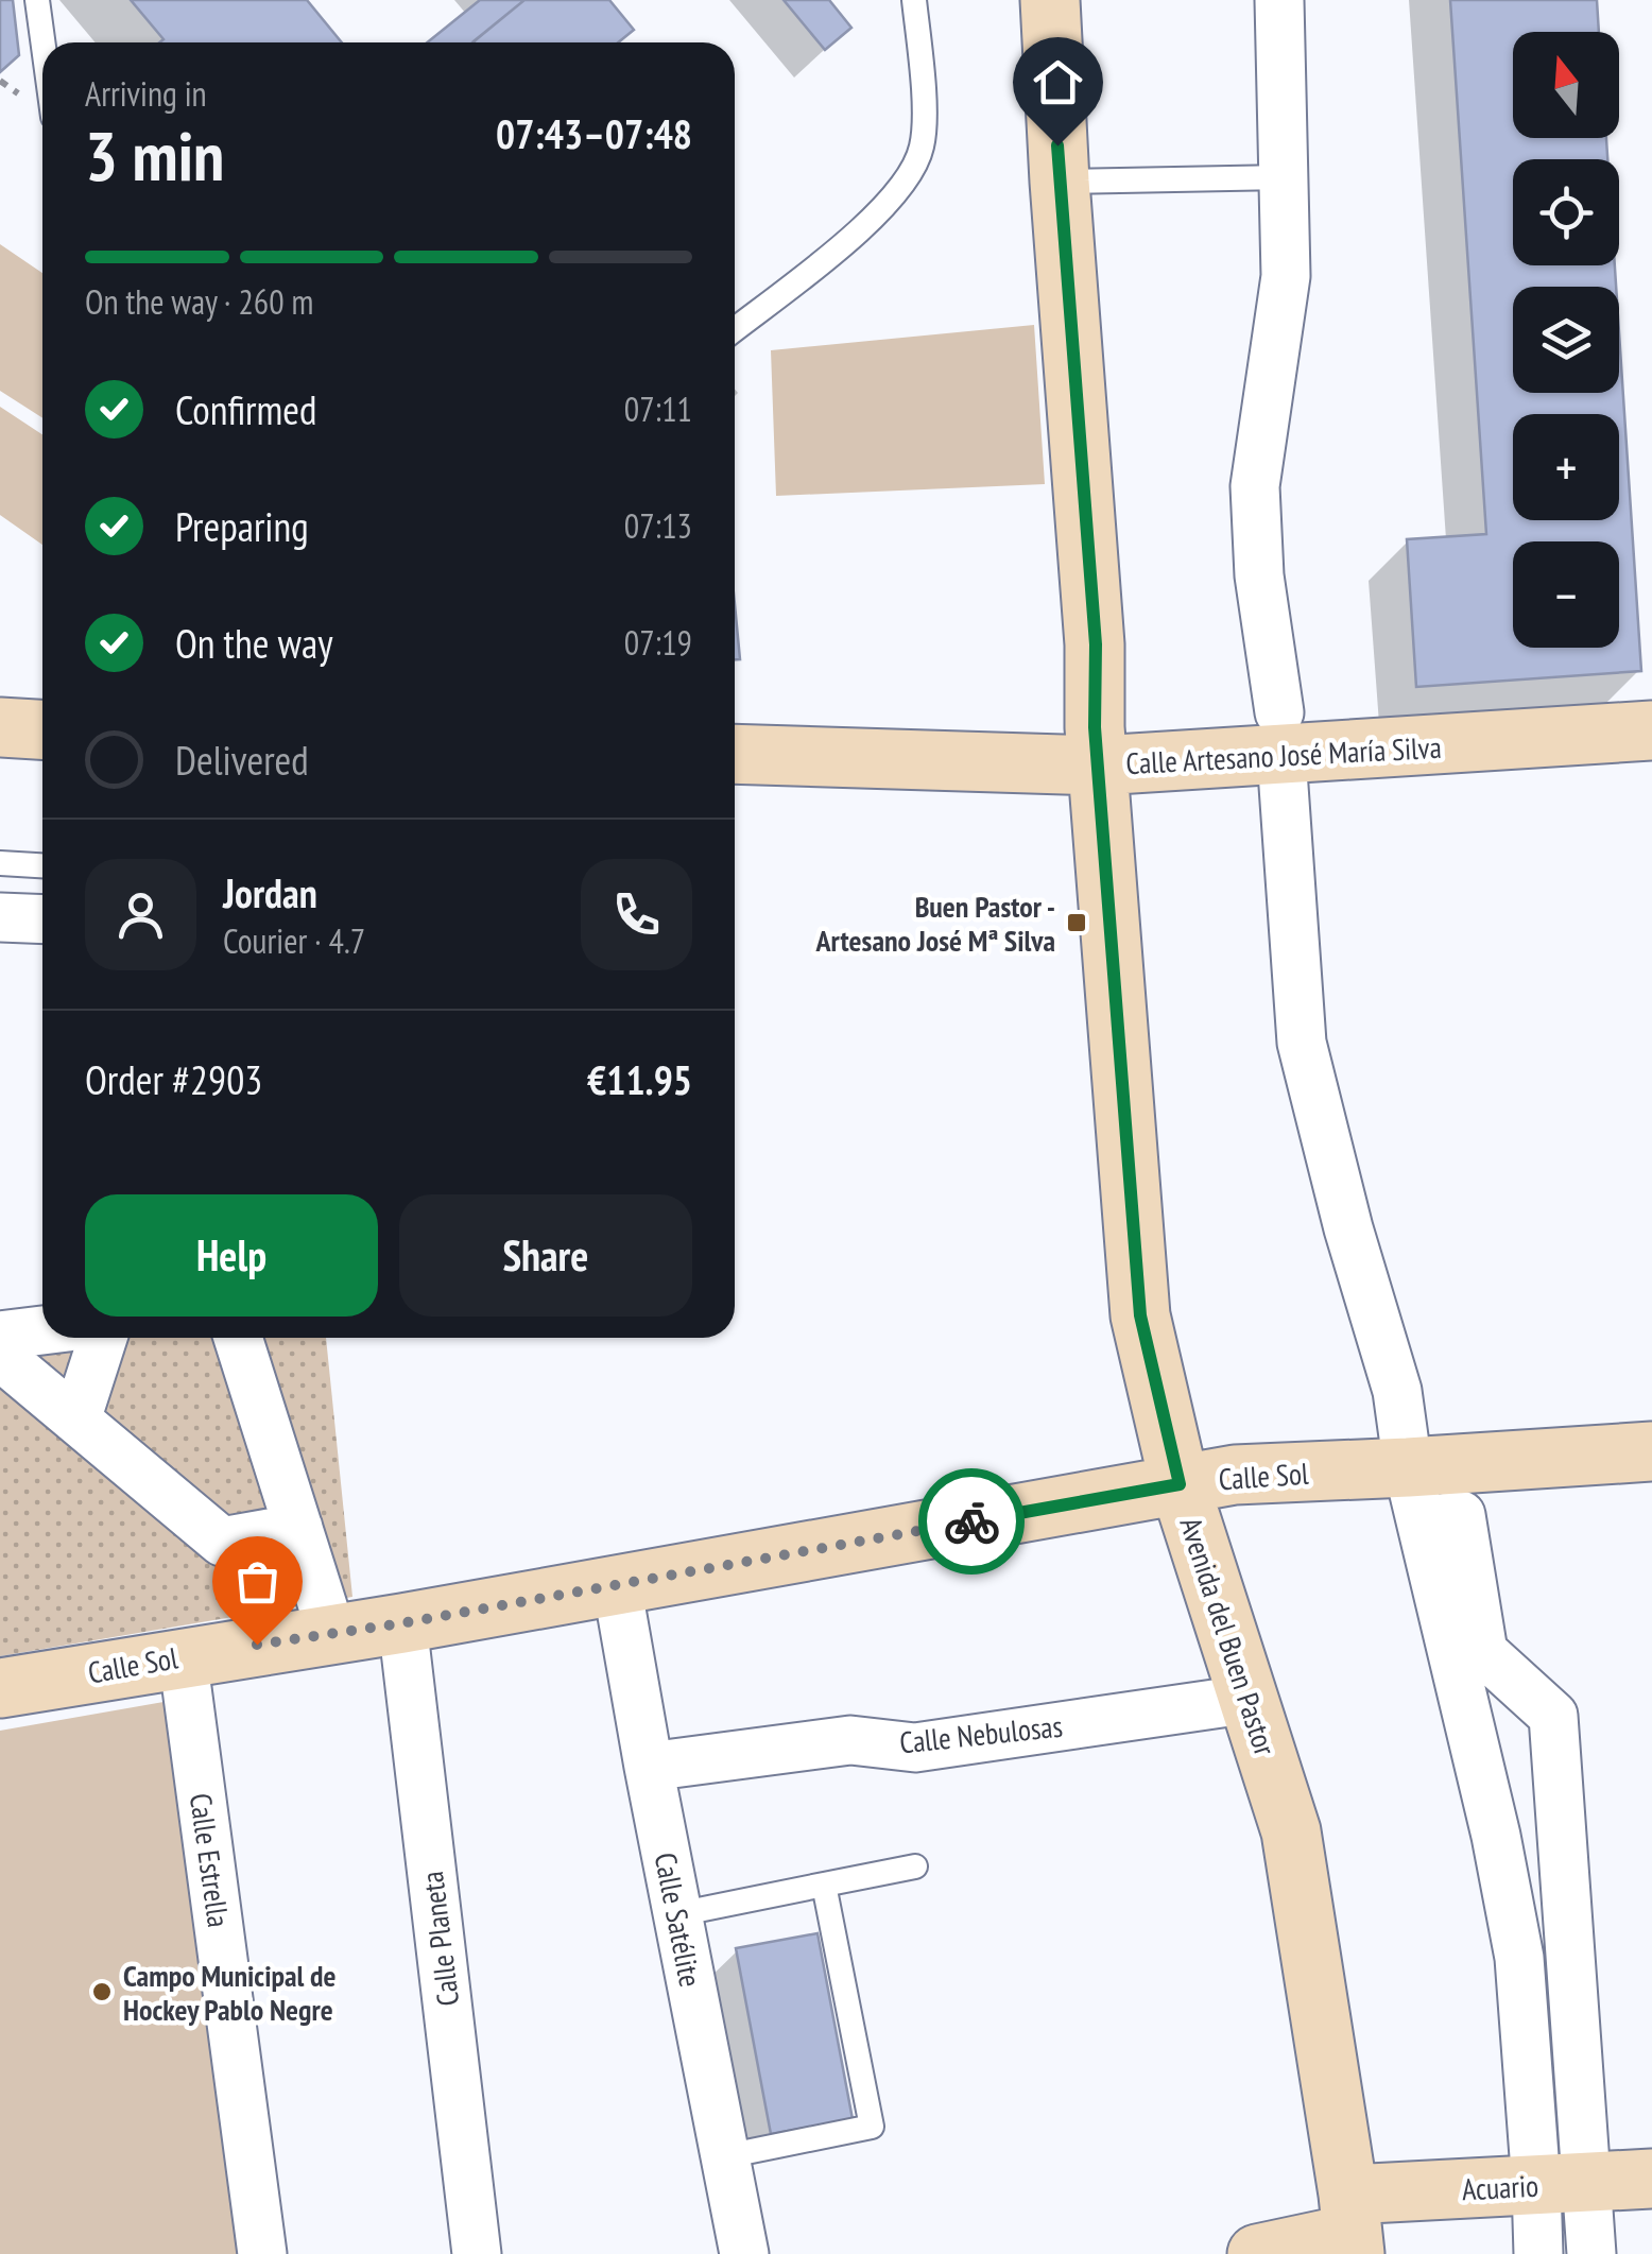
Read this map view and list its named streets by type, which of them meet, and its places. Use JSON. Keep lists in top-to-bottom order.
{
  "streets": {
    "street": [
      "Calle Artesano José María Silva",
      "Calle Sol",
      "Avenida del Buen Pastor",
      "Calle Nebulosas",
      "Calle Estrella",
      "Calle Satélite",
      "Calle Planeta",
      "Acuario"
    ]
  },
  "crossings": [
    ["Calle Artesano José María Silva", "Avenida del Buen Pastor"],
    ["Calle Sol", "Avenida del Buen Pastor"],
    ["Calle Sol", "Calle Estrella"],
    ["Calle Sol", "Calle Satélite"],
    ["Calle Sol", "Calle Planeta"],
    ["Avenida del Buen Pastor", "Calle Nebulosas"],
    ["Avenida del Buen Pastor", "Acuario"],
    ["Calle Nebulosas", "Calle Satélite"]
  ],
  "places": {
    "transit": ["Buen Pastor - Artesano José Mª Silva"],
    "other": ["Campo Municipal de Hockey Pablo Negre"]
  },
  "north": "top",
  "page": {
    "map_buttons": ["+", "−"],
    "heading": ["3 min", "Arriving in", "07:43–07:48"],
    "panel": [
      "Jordan",
      "Courier · 4.7",
      "Order #2903",
      "€11.95"
    ],
    "bar": "On the way · 260 m",
    "list": [
      ["Confirmed", "07:11"],
      ["Preparing", "07:13"],
      ["On the way", "07:19"],
      "Delivered"
    ],
    "buttons": ["Help", "Share"]
  }
}
